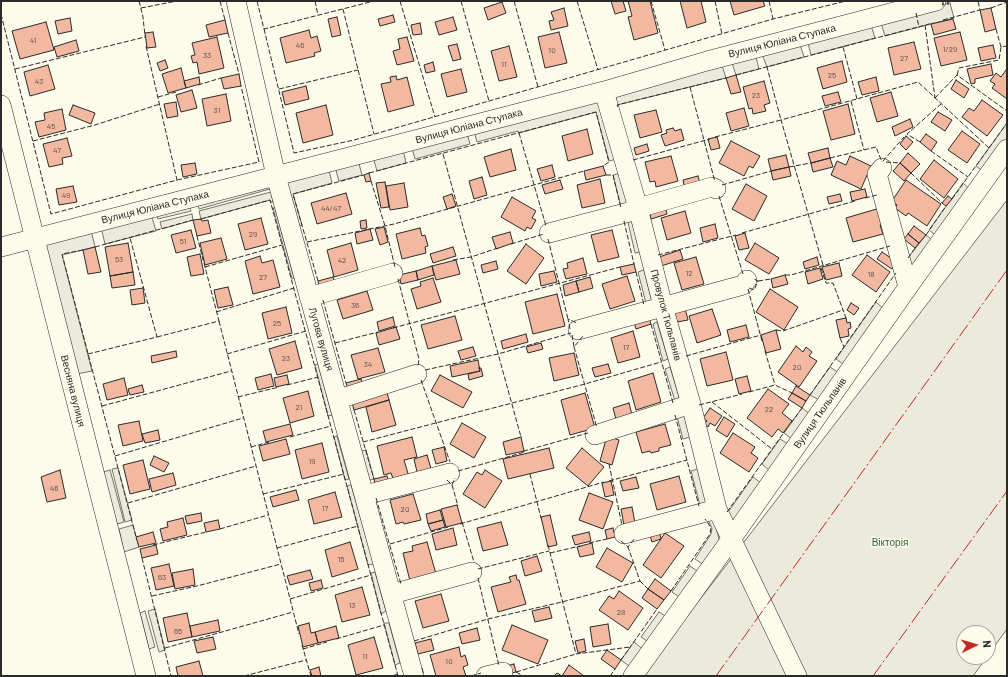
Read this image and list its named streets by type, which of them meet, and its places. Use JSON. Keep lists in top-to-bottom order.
{
  "streets": {
    "street": [
      "Вулиця Юліана Ступака",
      "Провулок Тюльпанів",
      "Лугова вулиця",
      "Весняна вулиця",
      "Вулиця Тюльпанів"
    ]
  },
  "crossings": [
    ["Вулиця Юліана Ступака", "Провулок Тюльпанів"],
    ["Вулиця Юліана Ступака", "Лугова вулиця"],
    ["Вулиця Юліана Ступака", "Весняна вулиця"],
    ["Провулок Тюльпанів", "Вулиця Тюльпанів"]
  ],
  "parks": ["Вікторія"],
  "house_numbers": [
    "41",
    "46",
    "1/29",
    "10",
    "33",
    "27",
    "11",
    "25",
    "43",
    "23",
    "31",
    "45",
    "47",
    "49",
    "44/47",
    "29",
    "51",
    "53",
    "42",
    "12",
    "18",
    "27",
    "36",
    "25",
    "17",
    "23",
    "34",
    "20",
    "21",
    "22",
    "19",
    "46",
    "17",
    "20",
    "15",
    "63",
    "13",
    "28",
    "65",
    "11",
    "10"
  ],
  "north": "right"
}
